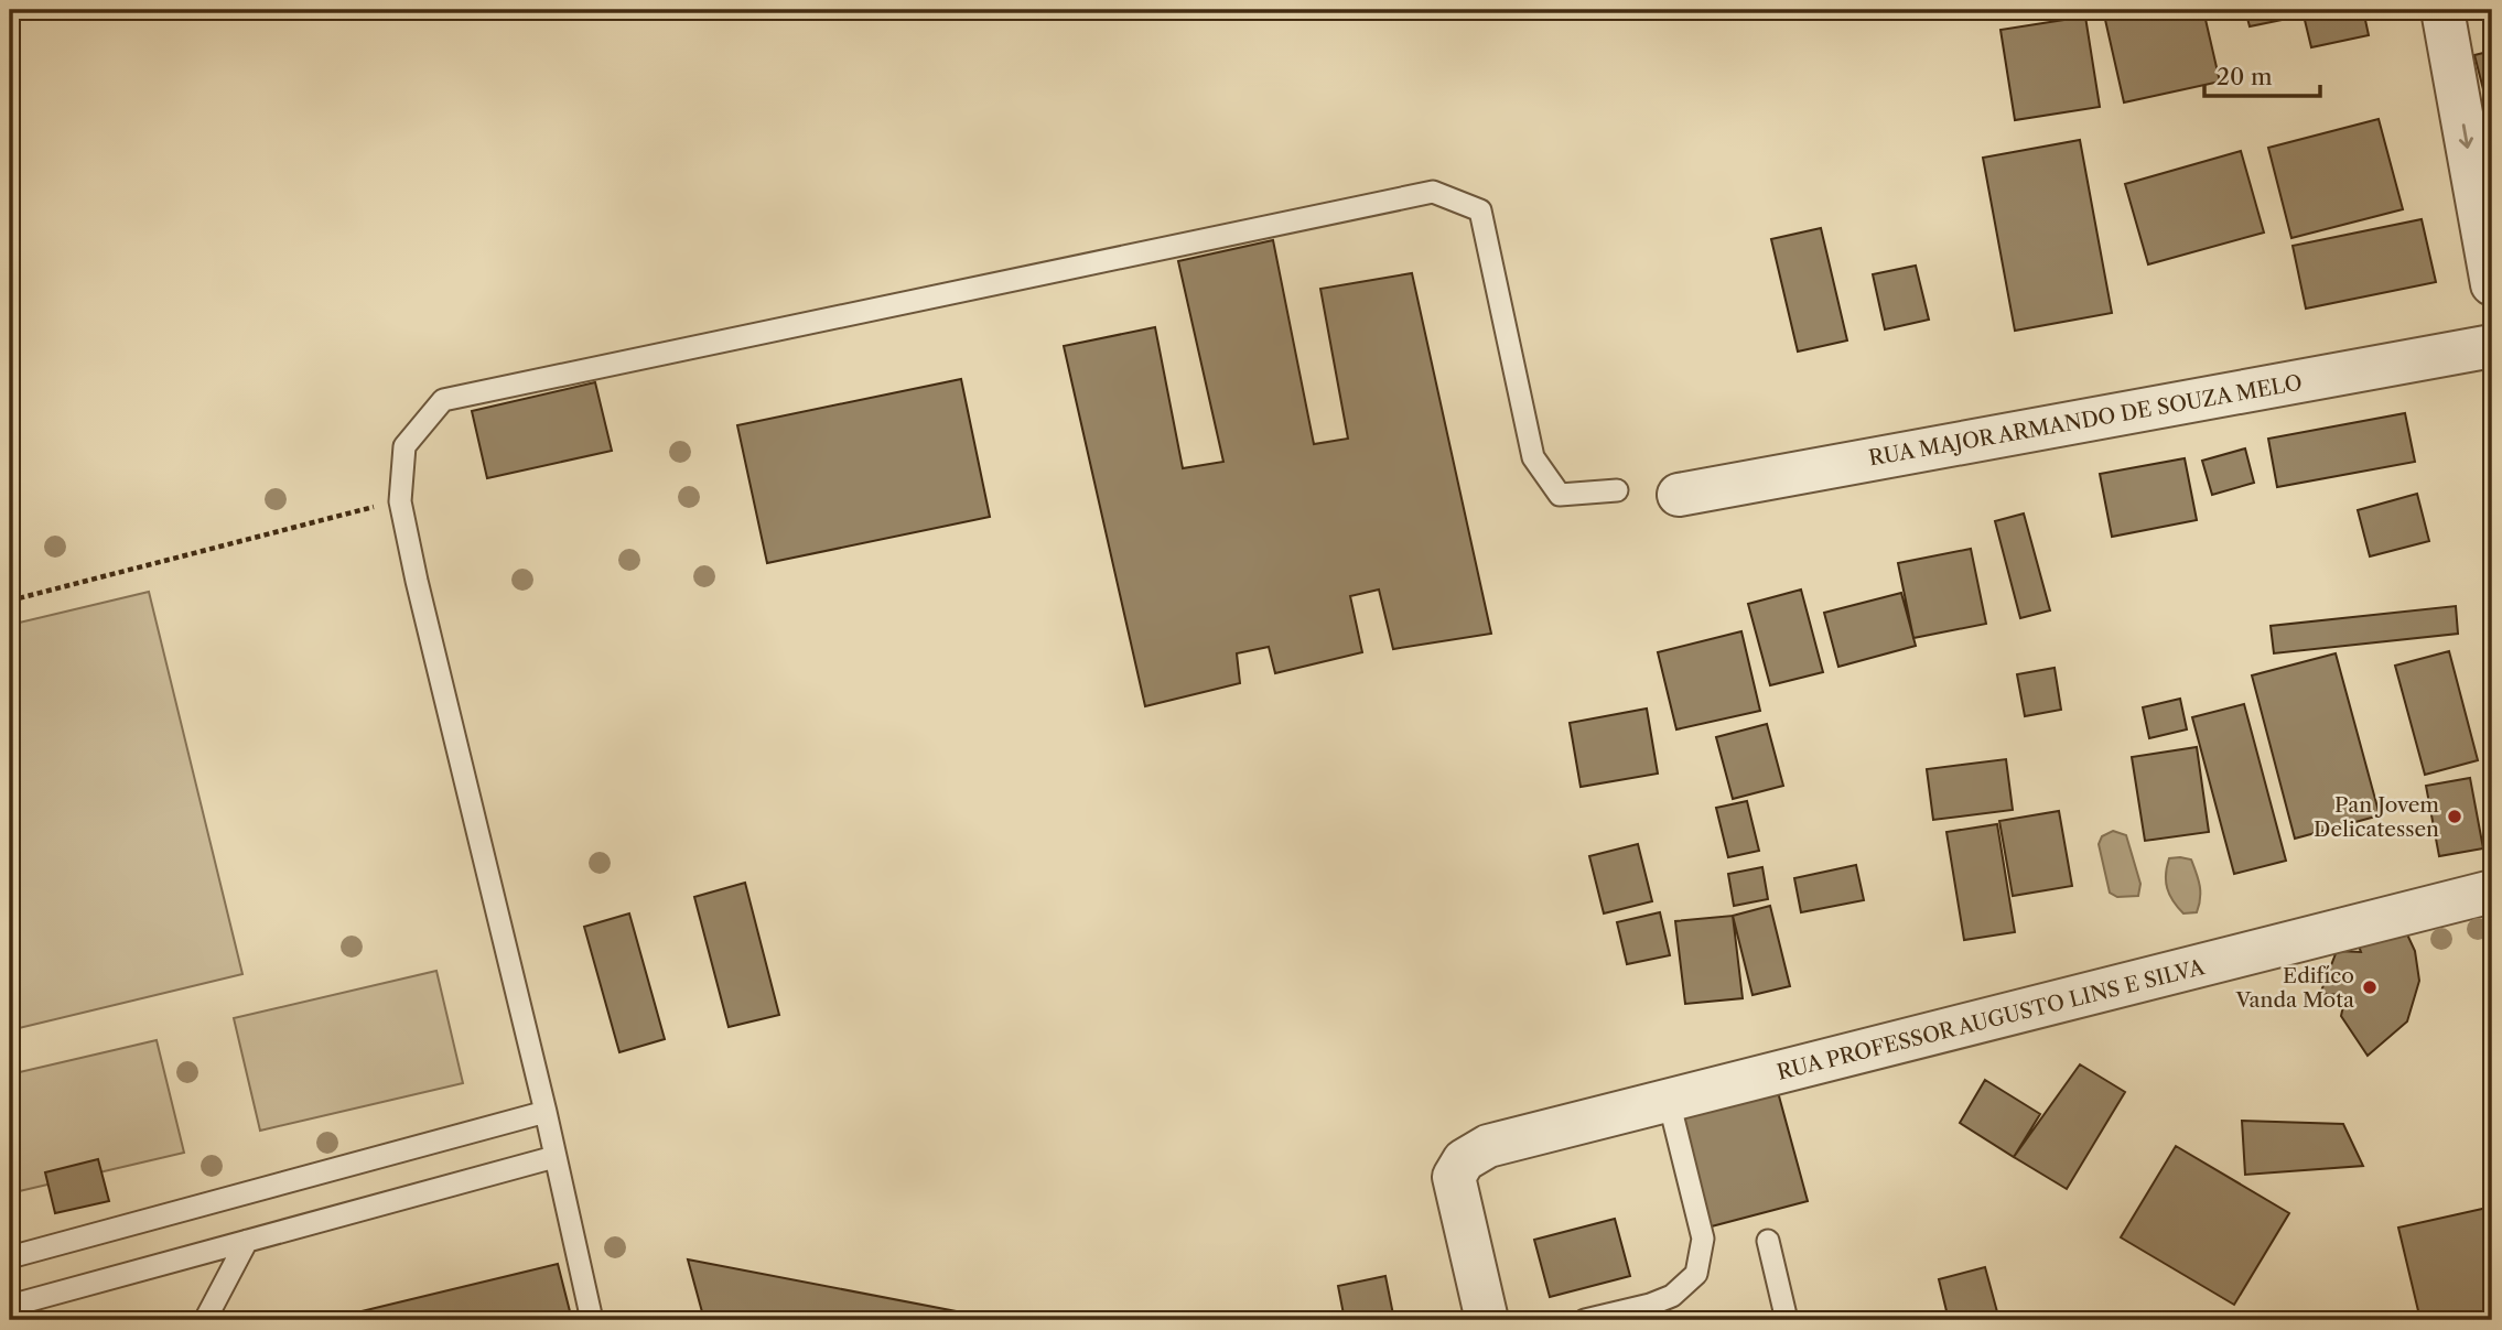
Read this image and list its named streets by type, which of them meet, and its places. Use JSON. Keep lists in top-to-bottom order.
{
  "streets": {
    "street": ["RUA MAJOR ARMANDO DE SOUZA MELO", "RUA PROFESSOR AUGUSTO LINS E SILVA"]
  },
  "places": ["Pan Jovem Delicatessen", "Edifíco Vanda Mota"],
  "scale_bar": "20 m"
}
